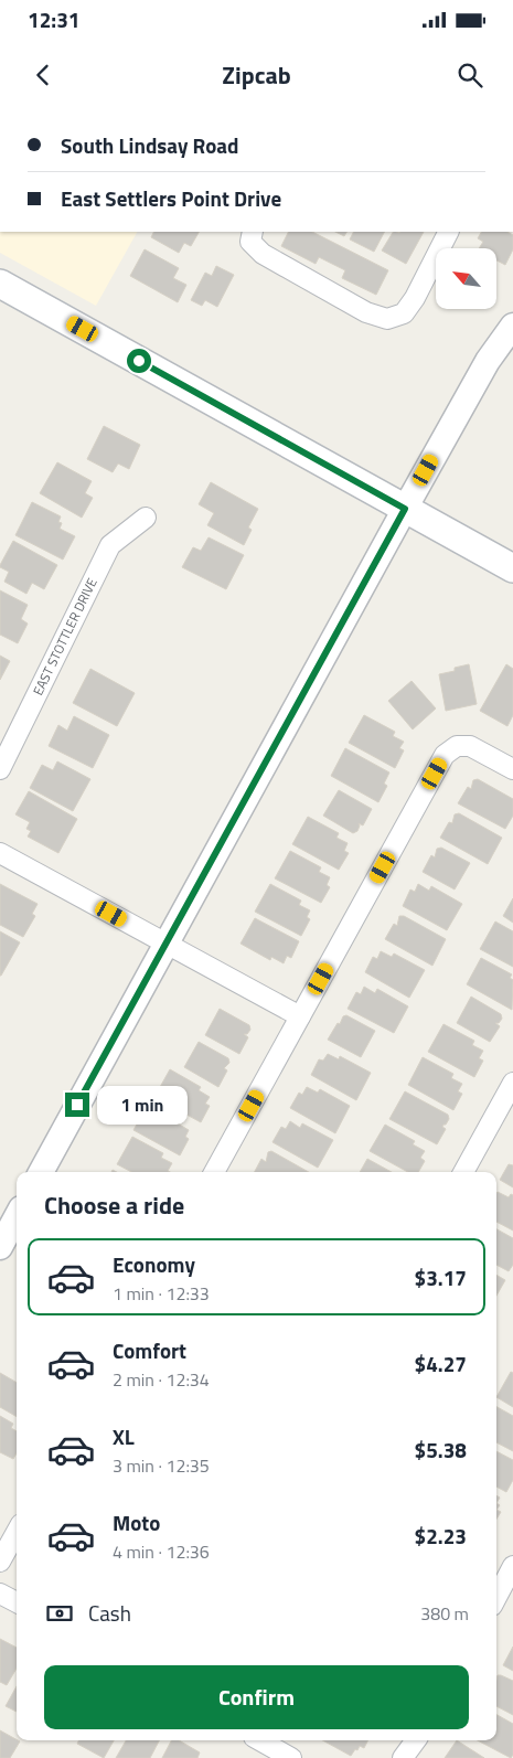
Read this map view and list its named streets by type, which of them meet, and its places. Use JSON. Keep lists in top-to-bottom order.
{
  "streets": {
    "street": ["EAST STOTTLER DRIVE"]
  },
  "north": "top left",
  "page": {
    "status": "12:31",
    "header": "Zipcab",
    "banner": ["South Lindsay Road", "East Settlers Point Drive"],
    "bubble": "1 min",
    "heading": "Choose a ride",
    "list": [
      {
        "name": "Economy",
        "note": "1 min · 12:33",
        "value": "$3.17"
      },
      {
        "name": "Comfort",
        "note": "2 min · 12:34",
        "value": "$4.27"
      },
      {
        "name": "XL",
        "note": "3 min · 12:35",
        "value": "$5.38"
      },
      {
        "name": "Moto",
        "note": "4 min · 12:36",
        "value": "$2.23"
      }
    ],
    "pay": ["Cash", "380 m"],
    "buttons": "Confirm"
  }
}
